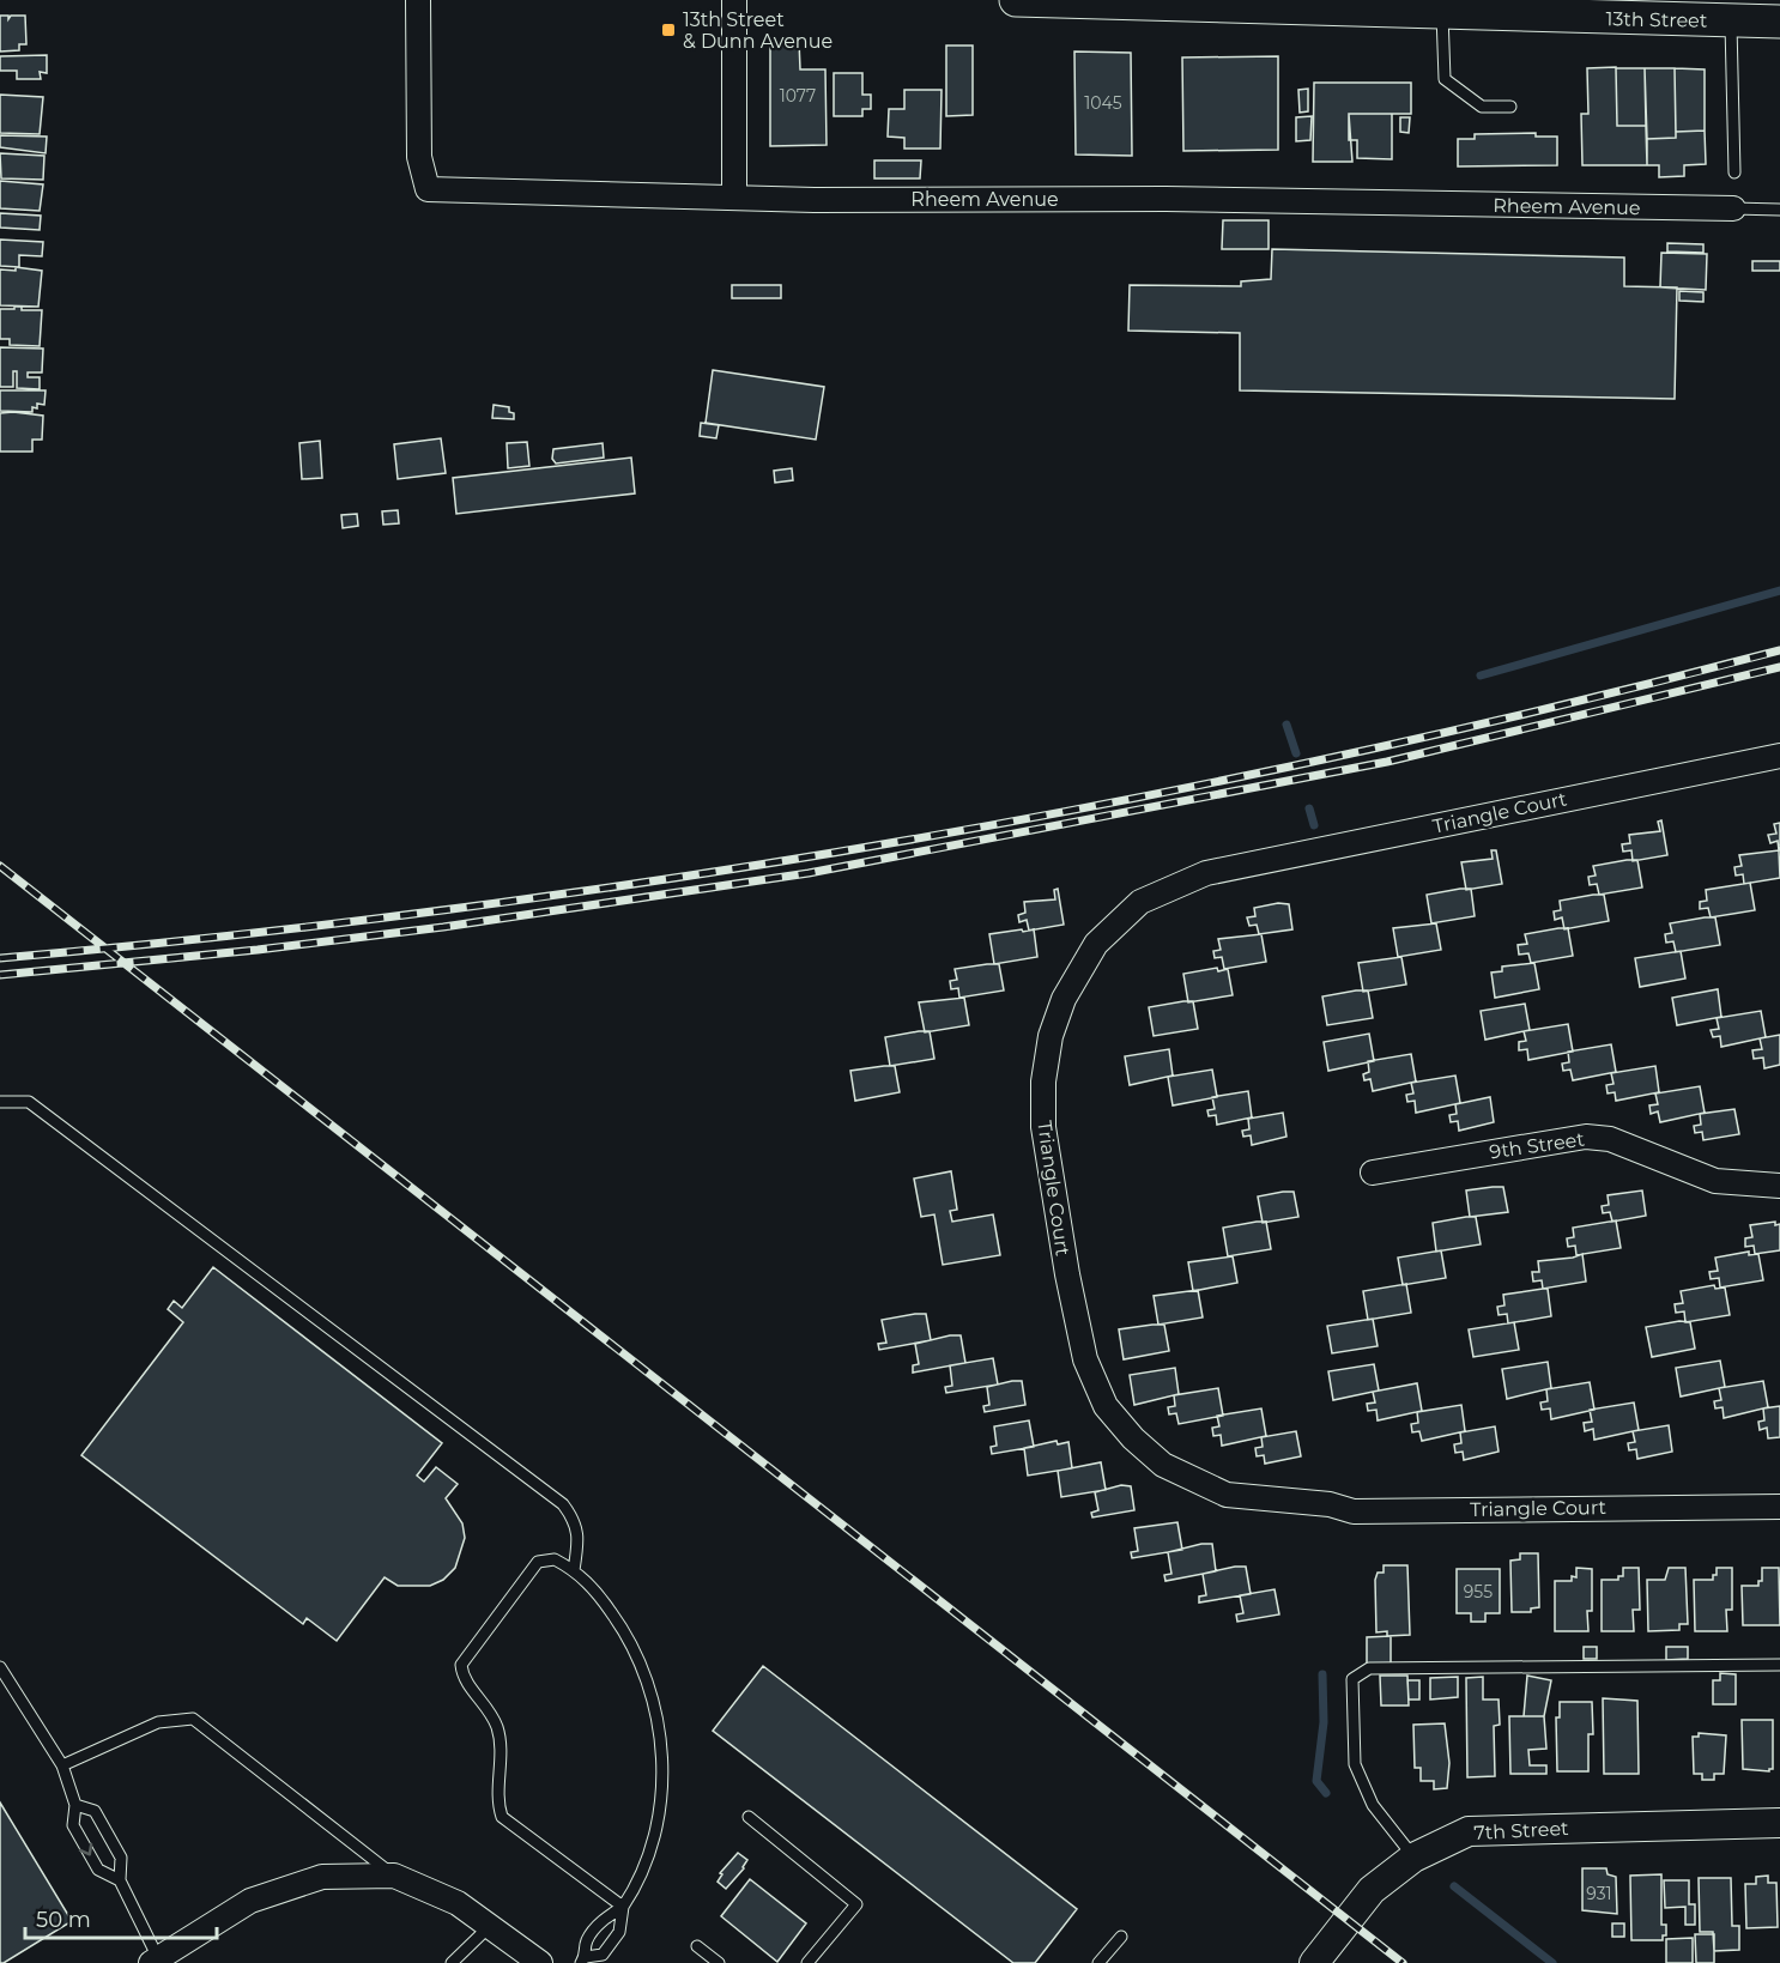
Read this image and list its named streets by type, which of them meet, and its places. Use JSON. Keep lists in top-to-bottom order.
{
  "streets": {
    "main road": ["13th Street"],
    "street": [
      "Rheem Avenue",
      "Triangle Court",
      "9th Street",
      "7th Street"
    ]
  },
  "places": {
    "transit": ["13th Street & Dunn Avenue"]
  },
  "house_numbers": [
    "1077",
    "1045",
    "955",
    "931"
  ],
  "scale_bar": "50 m"
}
